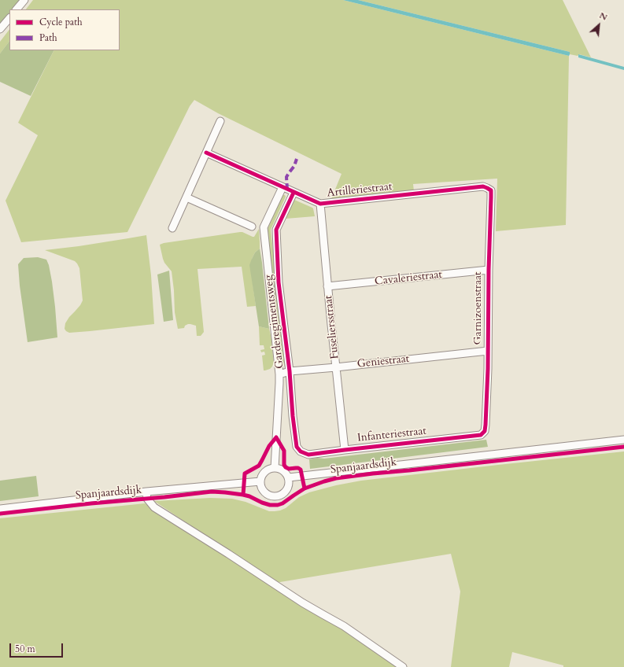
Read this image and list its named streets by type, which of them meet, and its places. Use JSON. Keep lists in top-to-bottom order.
{
  "streets": {
    "street": [
      "Artilleriestraat",
      "Cavaleriestraat",
      "Garnizoenstraat",
      "Garderegimentsweg",
      "Fuseliersstraat",
      "Geniestraat",
      "Infanteriestraat",
      "Spanjaardsdijk"
    ]
  },
  "crossings": [
    ["Artilleriestraat", "Garnizoenstraat"],
    ["Artilleriestraat", "Garderegimentsweg"],
    ["Artilleriestraat", "Fuseliersstraat"],
    ["Cavaleriestraat", "Garnizoenstraat"],
    ["Cavaleriestraat", "Fuseliersstraat"],
    ["Garnizoenstraat", "Geniestraat"],
    ["Garnizoenstraat", "Infanteriestraat"],
    ["Garderegimentsweg", "Geniestraat"],
    ["Garderegimentsweg", "Infanteriestraat"],
    ["Garderegimentsweg", "Spanjaardsdijk"],
    ["Fuseliersstraat", "Geniestraat"],
    ["Fuseliersstraat", "Infanteriestraat"]
  ],
  "legend": ["Cycle path", "Path"],
  "scale_bar": "50 m",
  "north": "top right"
}
